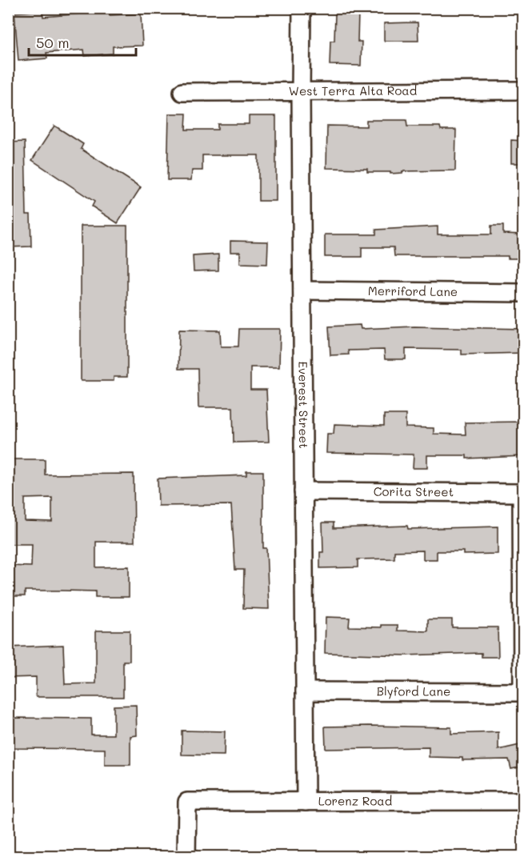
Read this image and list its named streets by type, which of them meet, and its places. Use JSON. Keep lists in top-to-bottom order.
{
  "streets": {
    "street": [
      "West Terra Alta Road",
      "Merriford Lane",
      "Everest Street",
      "Corita Street",
      "Blyford Lane",
      "Lorenz Road"
    ]
  },
  "crossings": [
    ["West Terra Alta Road", "Everest Street"],
    ["Merriford Lane", "Everest Street"],
    ["Everest Street", "Corita Street"],
    ["Everest Street", "Blyford Lane"],
    ["Everest Street", "Lorenz Road"],
    ["Corita Street", "Blyford Lane"]
  ],
  "scale_bar": "50 m"
}
